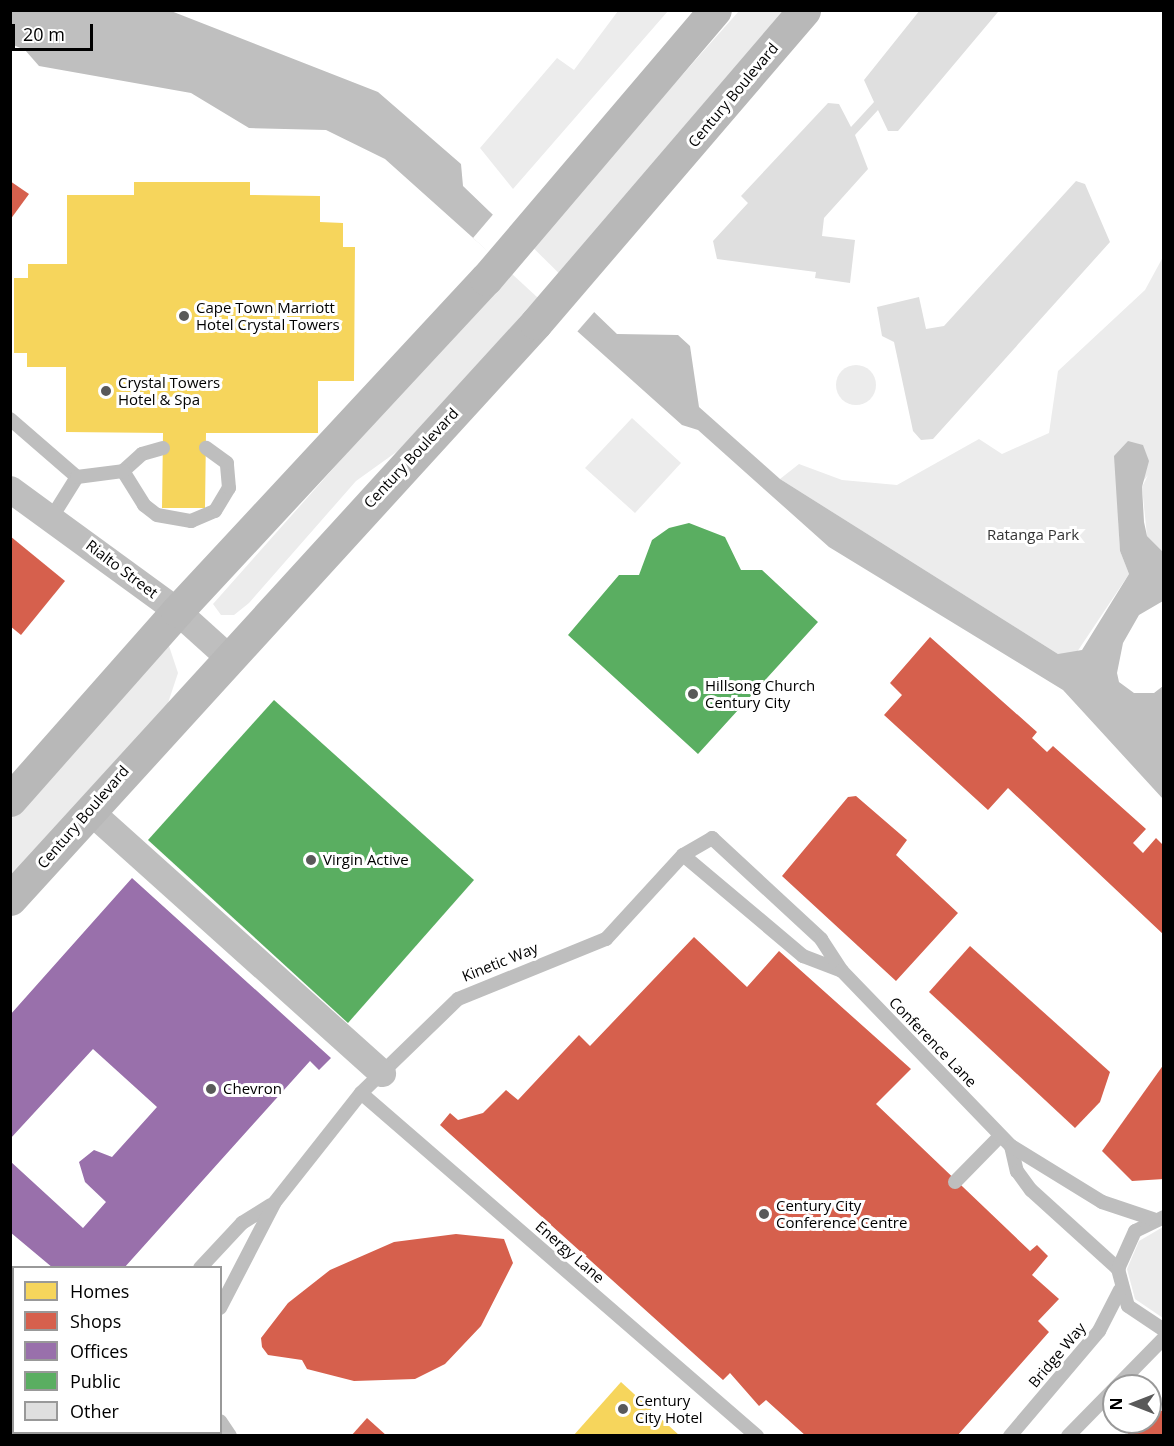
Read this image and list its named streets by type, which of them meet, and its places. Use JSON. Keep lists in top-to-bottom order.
{
  "streets": {
    "main road": ["Century Boulevard"],
    "street": ["Rialto Street"],
    "lane": [
      "Kinetic Way",
      "Conference Lane",
      "Energy Lane",
      "Bridge Way"
    ]
  },
  "crossings": [
    ["Century Boulevard", "Rialto Street"],
    ["Kinetic Way", "Conference Lane"],
    ["Kinetic Way", "Energy Lane"]
  ],
  "parks": ["Ratanga Park"],
  "places": [
    "Cape Town Marriott Hotel Crystal Towers",
    "Crystal Towers Hotel & Spa",
    "Hillsong Church Century City",
    "Virgin Active",
    "Chevron",
    "Century City Conference Centre",
    "Century City Hotel"
  ],
  "legend": [
    "Homes",
    "Shops",
    "Offices",
    "Public",
    "Other"
  ],
  "scale_bar": "20 m",
  "north": "left"
}
